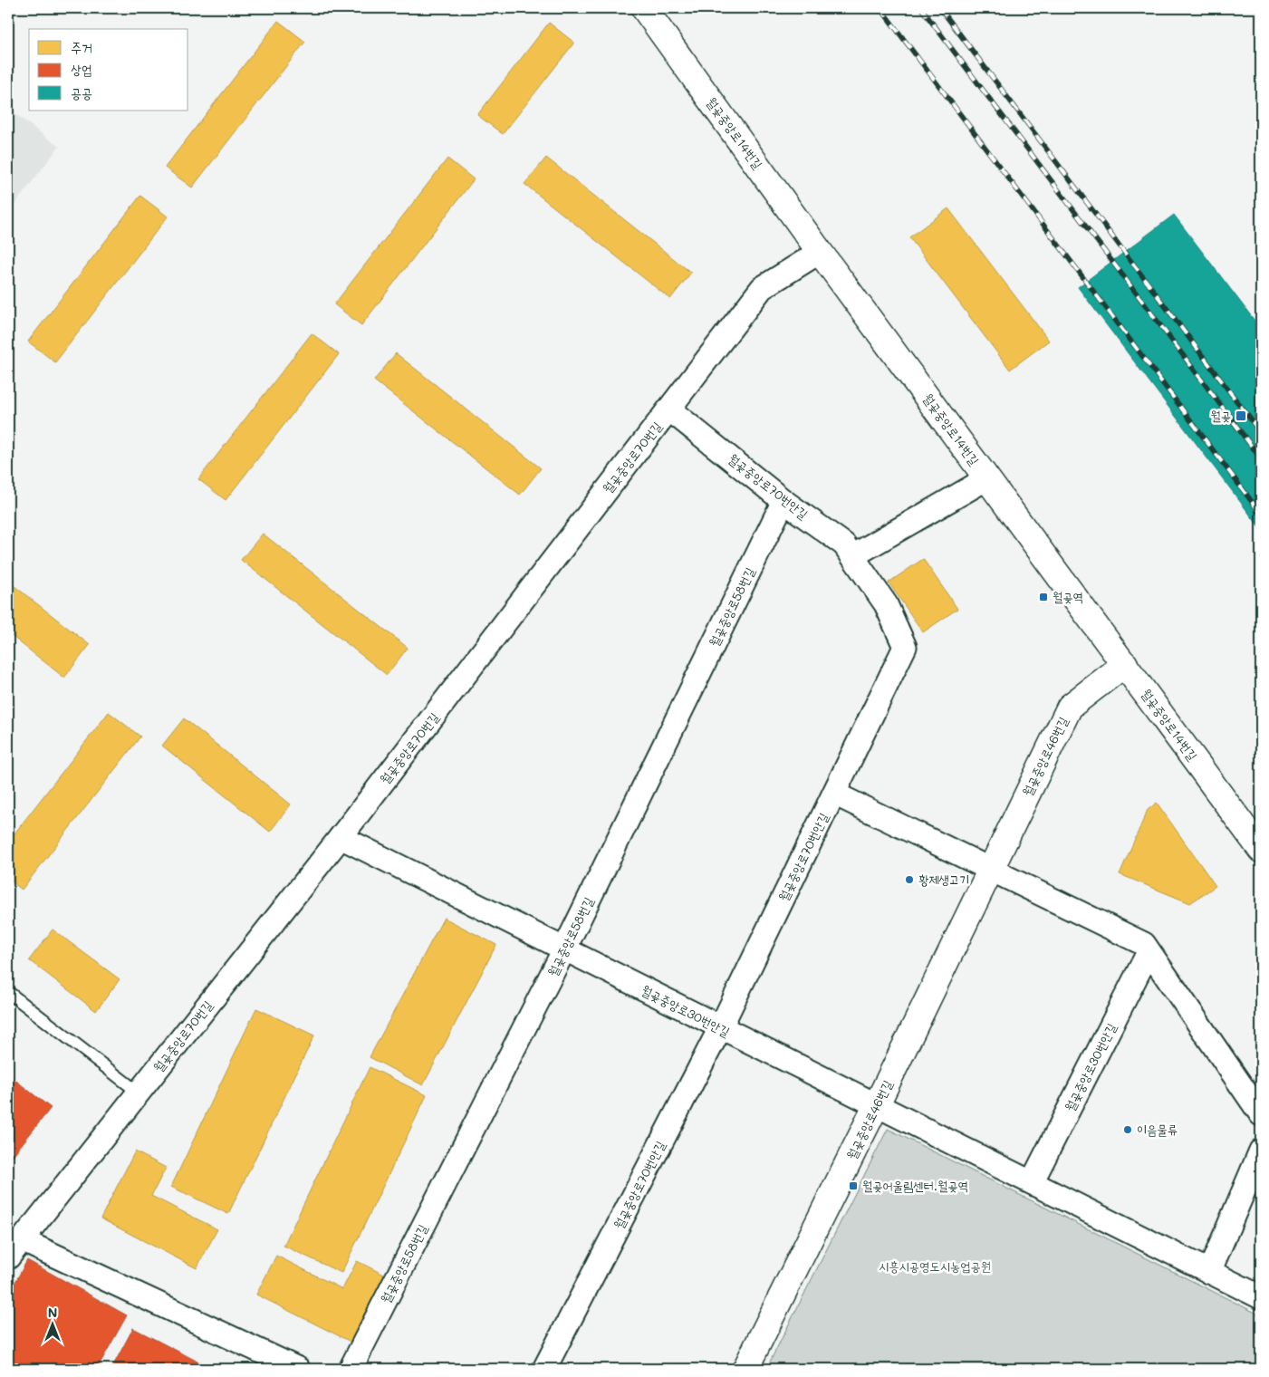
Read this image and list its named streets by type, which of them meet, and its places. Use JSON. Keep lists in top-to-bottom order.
{
  "streets": {
    "street": [
      "월곶중앙로14번길",
      "월곶중앙로70번길",
      "월곶중앙로70번안길",
      "월곶중앙로58번길",
      "월곶중앙로46번길",
      "월곶중앙로30번안길"
    ]
  },
  "crossings": [
    ["월곶중앙로14번길", "월곶중앙로70번길"],
    ["월곶중앙로14번길", "월곶중앙로46번길"],
    ["월곶중앙로70번길", "월곶중앙로70번안길"],
    ["월곶중앙로70번길", "월곶중앙로30번안길"],
    ["월곶중앙로70번안길", "월곶중앙로58번길"],
    ["월곶중앙로70번안길", "월곶중앙로30번안길"],
    ["월곶중앙로58번길", "월곶중앙로30번안길"],
    ["월곶중앙로46번길", "월곶중앙로30번안길"]
  ],
  "parks": ["시흥시공영도시농업공원"],
  "places": {
    "transit": ["월곶", "월곶역", "월곶어울림센터.월곶역"],
    "other": ["황제생고기", "이음물류"]
  },
  "legend": ["주거", "상업", "공공"],
  "north": "top"
}
